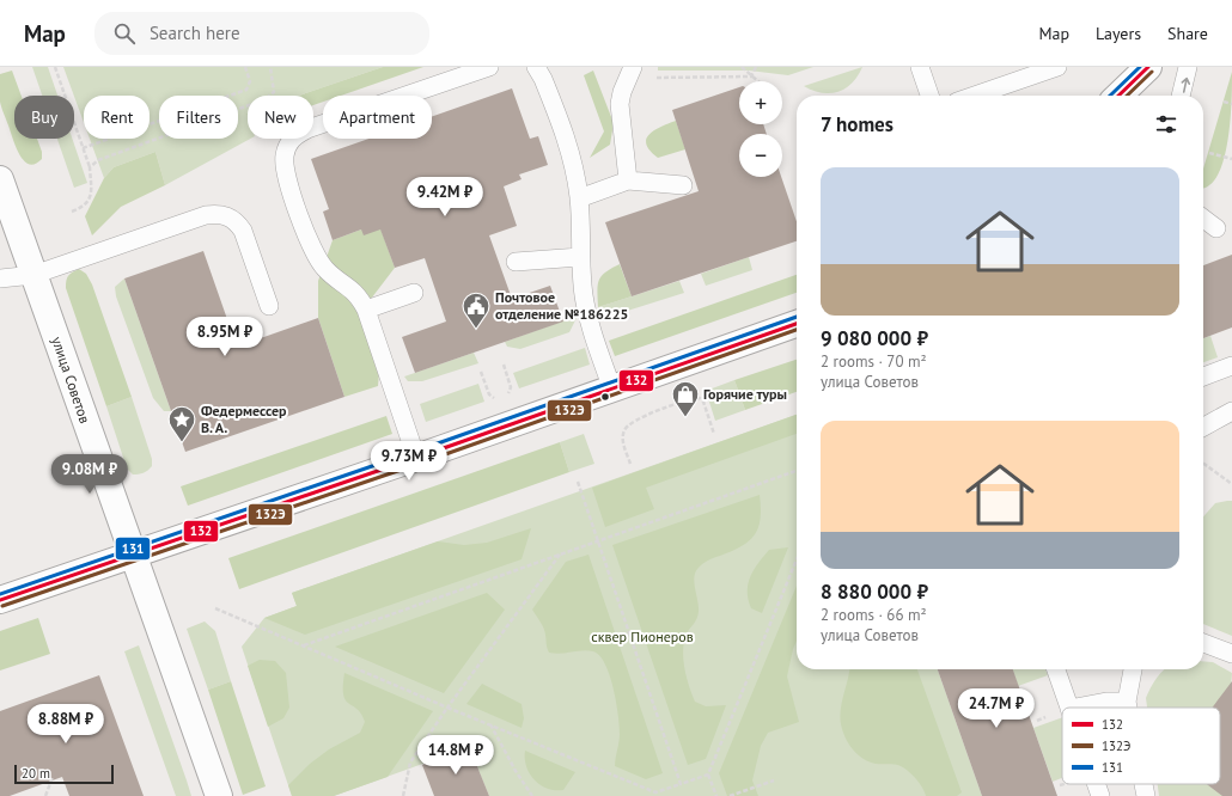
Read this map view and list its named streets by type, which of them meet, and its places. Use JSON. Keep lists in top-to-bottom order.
{
  "streets": {
    "street": ["улица Советов"]
  },
  "parks": ["сквер Пионеров"],
  "places": {
    "public building": ["Почтовое отделение №186225"],
    "shop": ["Горячие туры"],
    "place": ["Федермессер В. А."]
  },
  "lines": ["transit line 132", "transit line 131", "transit line 132Э"],
  "legend": ["132", "132Э", "131"],
  "scale_bar": "20 m",
  "page": {
    "header": "Map",
    "search": "Search here",
    "nav": ["Map", "Layers", "Share"],
    "map_buttons": ["+", "−"],
    "chip": [
      "Buy",
      "Rent",
      "Filters",
      "New",
      "Apartment"
    ],
    "heading": "7 homes",
    "list": [
      {
        "name": "9 080 000 ₽",
        "note": "2 rooms · 70 m² · улица Советов"
      },
      {
        "name": "8 880 000 ₽",
        "note": "2 rooms · 66 m² · улица Советов"
      }
    ],
    "price": [
      "9.42M ₽",
      "8.95M ₽",
      "9.73M ₽",
      "9.08M ₽",
      "24.7M ₽",
      "8.88M ₽",
      "14.8M ₽"
    ],
    "scale": "20 m"
  }
}
